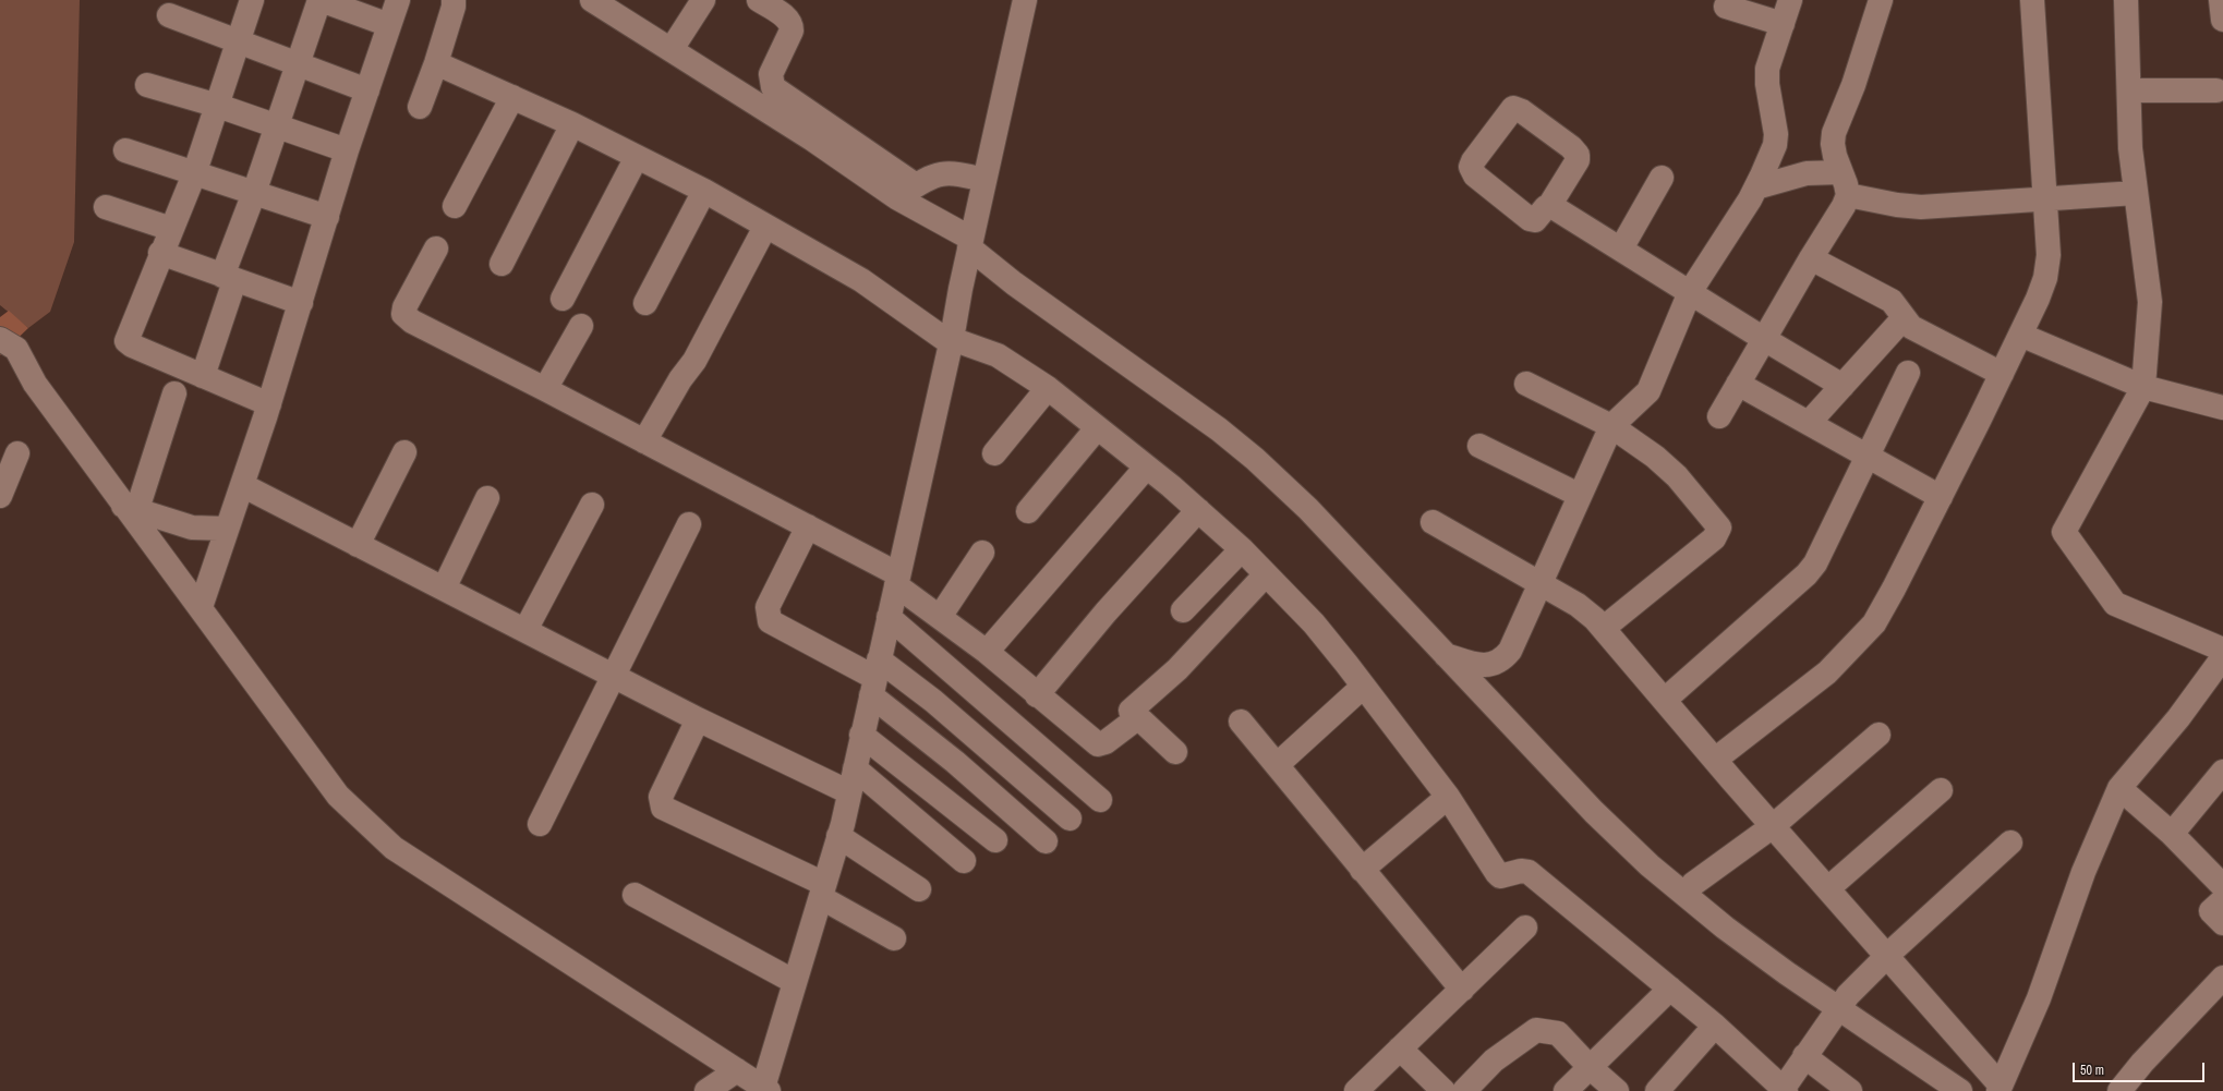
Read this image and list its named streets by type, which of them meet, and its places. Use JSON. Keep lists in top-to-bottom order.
{
  "scale_bar": "50 m"
}
